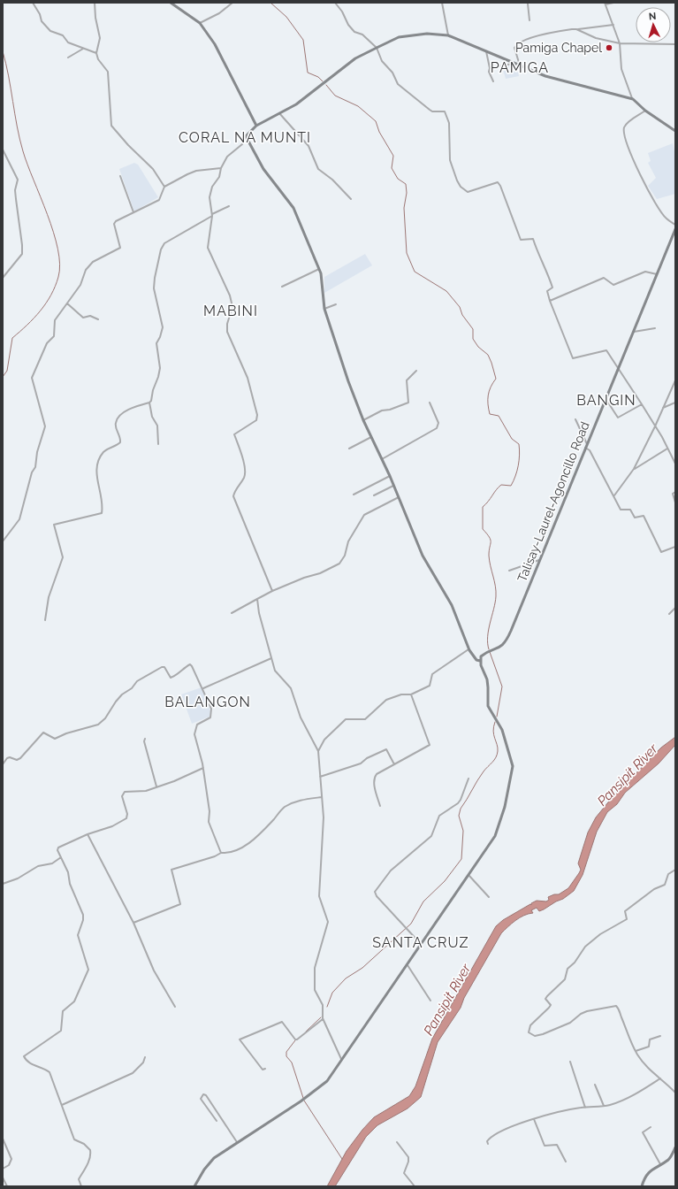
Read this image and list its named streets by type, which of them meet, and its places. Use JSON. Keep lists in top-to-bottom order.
{
  "streets": {
    "street": ["Talisay-Laurel-Agoncillo Road"]
  },
  "districts": [
    "PAMIGA",
    "CORAL NA MUNTI",
    "MABINI",
    "BANGIN",
    "BALANGON",
    "SANTA CRUZ"
  ],
  "water": ["Pansipit River"],
  "places": ["Pamiga Chapel"],
  "north": "top"
}
